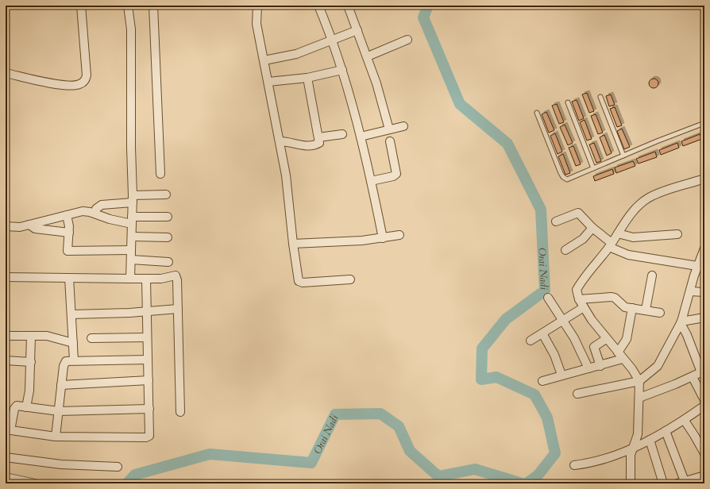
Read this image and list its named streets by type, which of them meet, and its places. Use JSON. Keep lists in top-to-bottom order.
{
  "water": ["Orai Nadi"]
}
